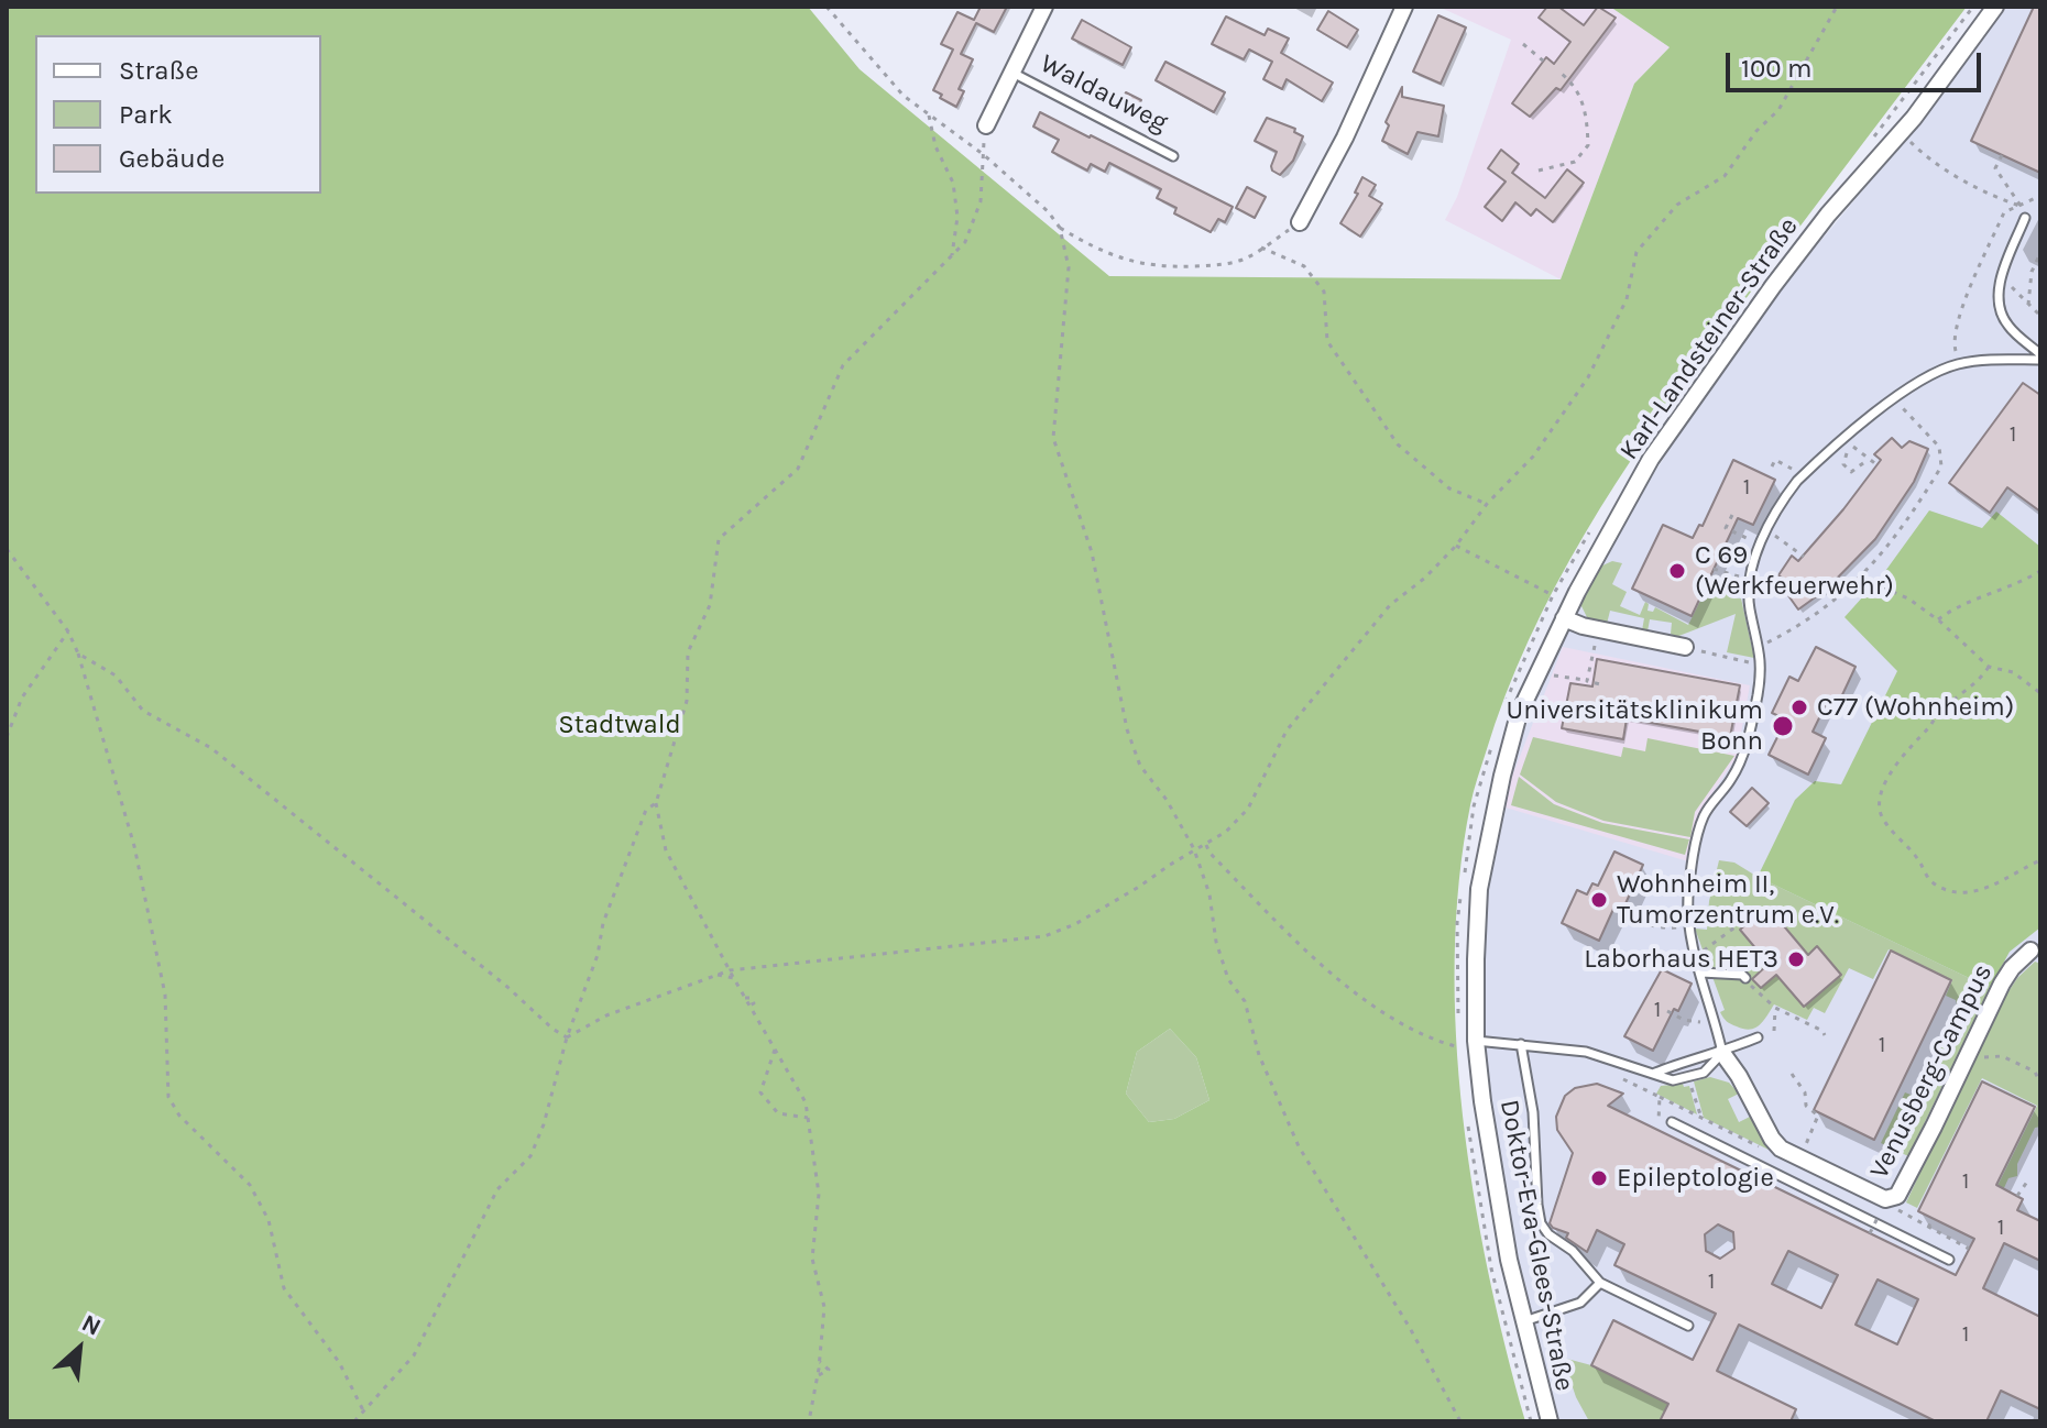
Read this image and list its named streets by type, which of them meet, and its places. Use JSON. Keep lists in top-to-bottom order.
{
  "streets": {
    "street": [
      "Waldauweg",
      "Karl-Landsteiner-Straße",
      "Venusberg-Campus",
      "Doktor-Eva-Glees-Straße"
    ]
  },
  "crossings": [
    ["Karl-Landsteiner-Straße", "Doktor-Eva-Glees-Straße"]
  ],
  "parks": ["Stadtwald"],
  "places": [
    "C 69 (Werkfeuerwehr)",
    "C77 (Wohnheim)",
    "Universitätsklinikum Bonn",
    "Wohnheim II, Tumorzentrum e.V.",
    "Laborhaus HET3",
    "Epileptologie"
  ],
  "house_numbers": [
    "1",
    "1",
    "1",
    "1",
    "1",
    "1",
    "1",
    "1"
  ],
  "legend": ["Straße", "Park", "Gebäude"],
  "scale_bar": "100 m",
  "north": "top right"
}
